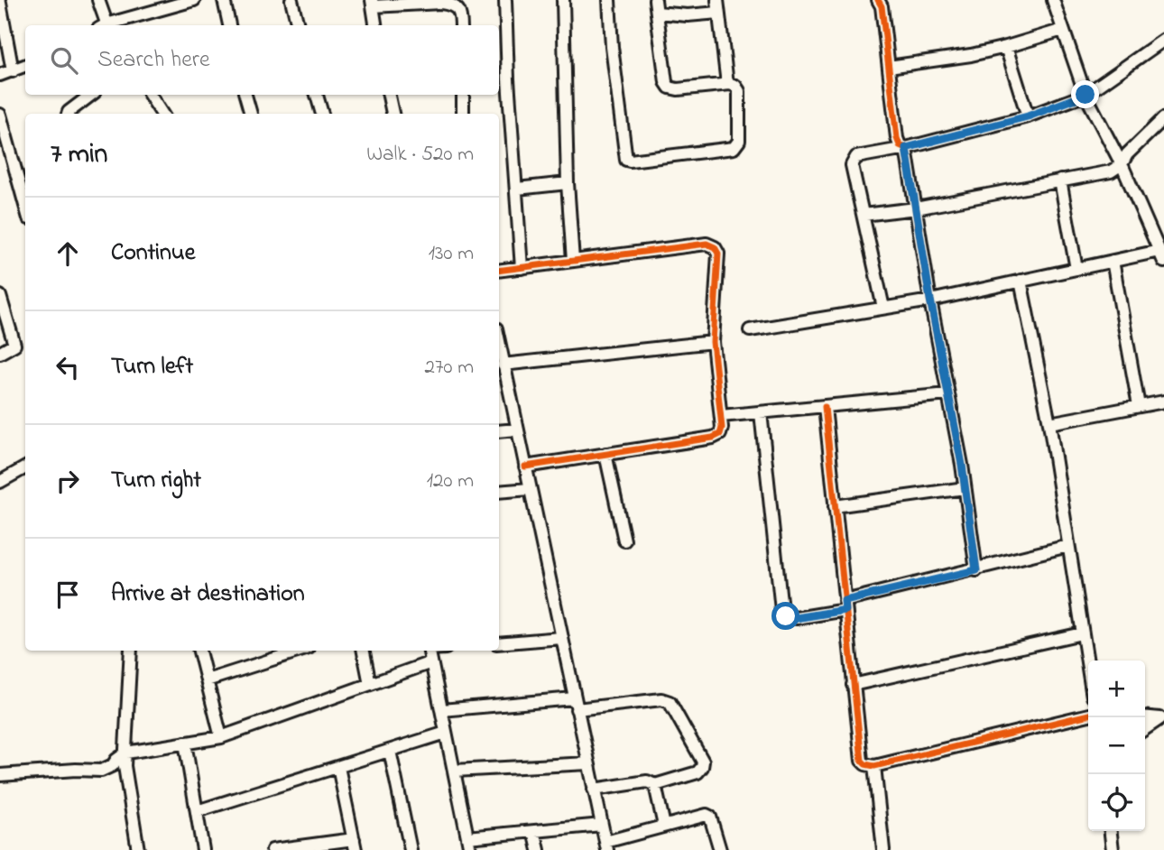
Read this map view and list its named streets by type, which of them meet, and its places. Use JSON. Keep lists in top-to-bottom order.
{
  "page": {
    "search": "Search here",
    "heading": ["7 min", "Walk · 520 m"],
    "list": [
      ["Continue", "130 m"],
      ["Turn left", "270 m"],
      ["Turn right", "120 m"],
      "Arrive at destination"
    ],
    "map_buttons": ["+", "−"]
  }
}
